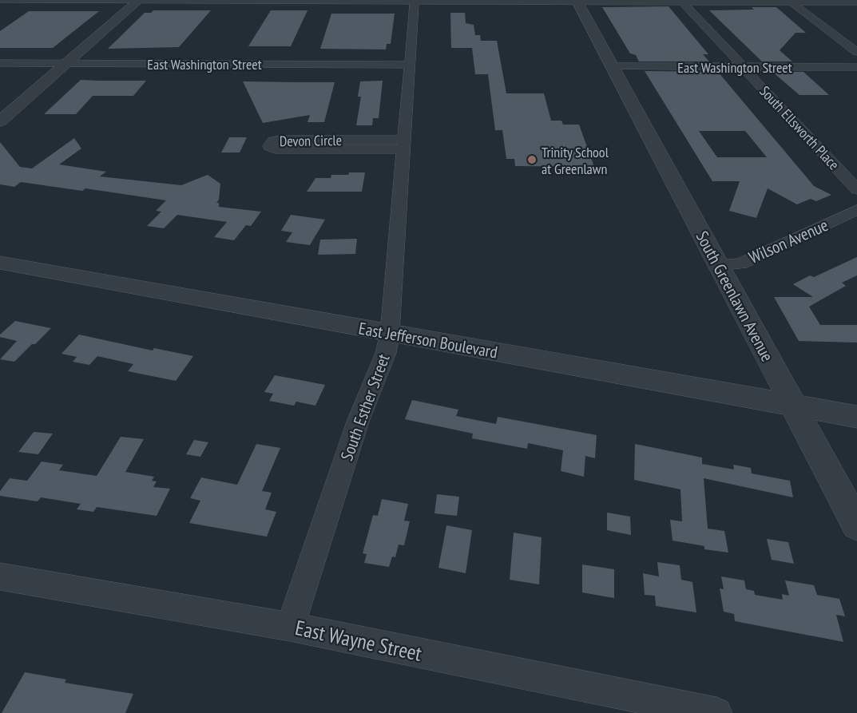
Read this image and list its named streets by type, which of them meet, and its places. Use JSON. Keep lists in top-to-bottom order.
{
  "streets": {
    "street": [
      "East Washington Street",
      "South Ellsworth Place",
      "Devon Circle",
      "Wilson Avenue",
      "South Greenlawn Avenue",
      "East Jefferson Boulevard",
      "South Esther Street",
      "East Wayne Street"
    ]
  },
  "crossings": [
    ["East Washington Street", "South Ellsworth Place"],
    ["East Washington Street", "South Greenlawn Avenue"],
    ["East Washington Street", "South Esther Street"],
    ["Devon Circle", "South Esther Street"],
    ["Wilson Avenue", "South Greenlawn Avenue"],
    ["South Greenlawn Avenue", "East Jefferson Boulevard"],
    ["East Jefferson Boulevard", "South Esther Street"],
    ["South Esther Street", "East Wayne Street"]
  ],
  "places": ["Trinity School at Greenlawn"]
}
